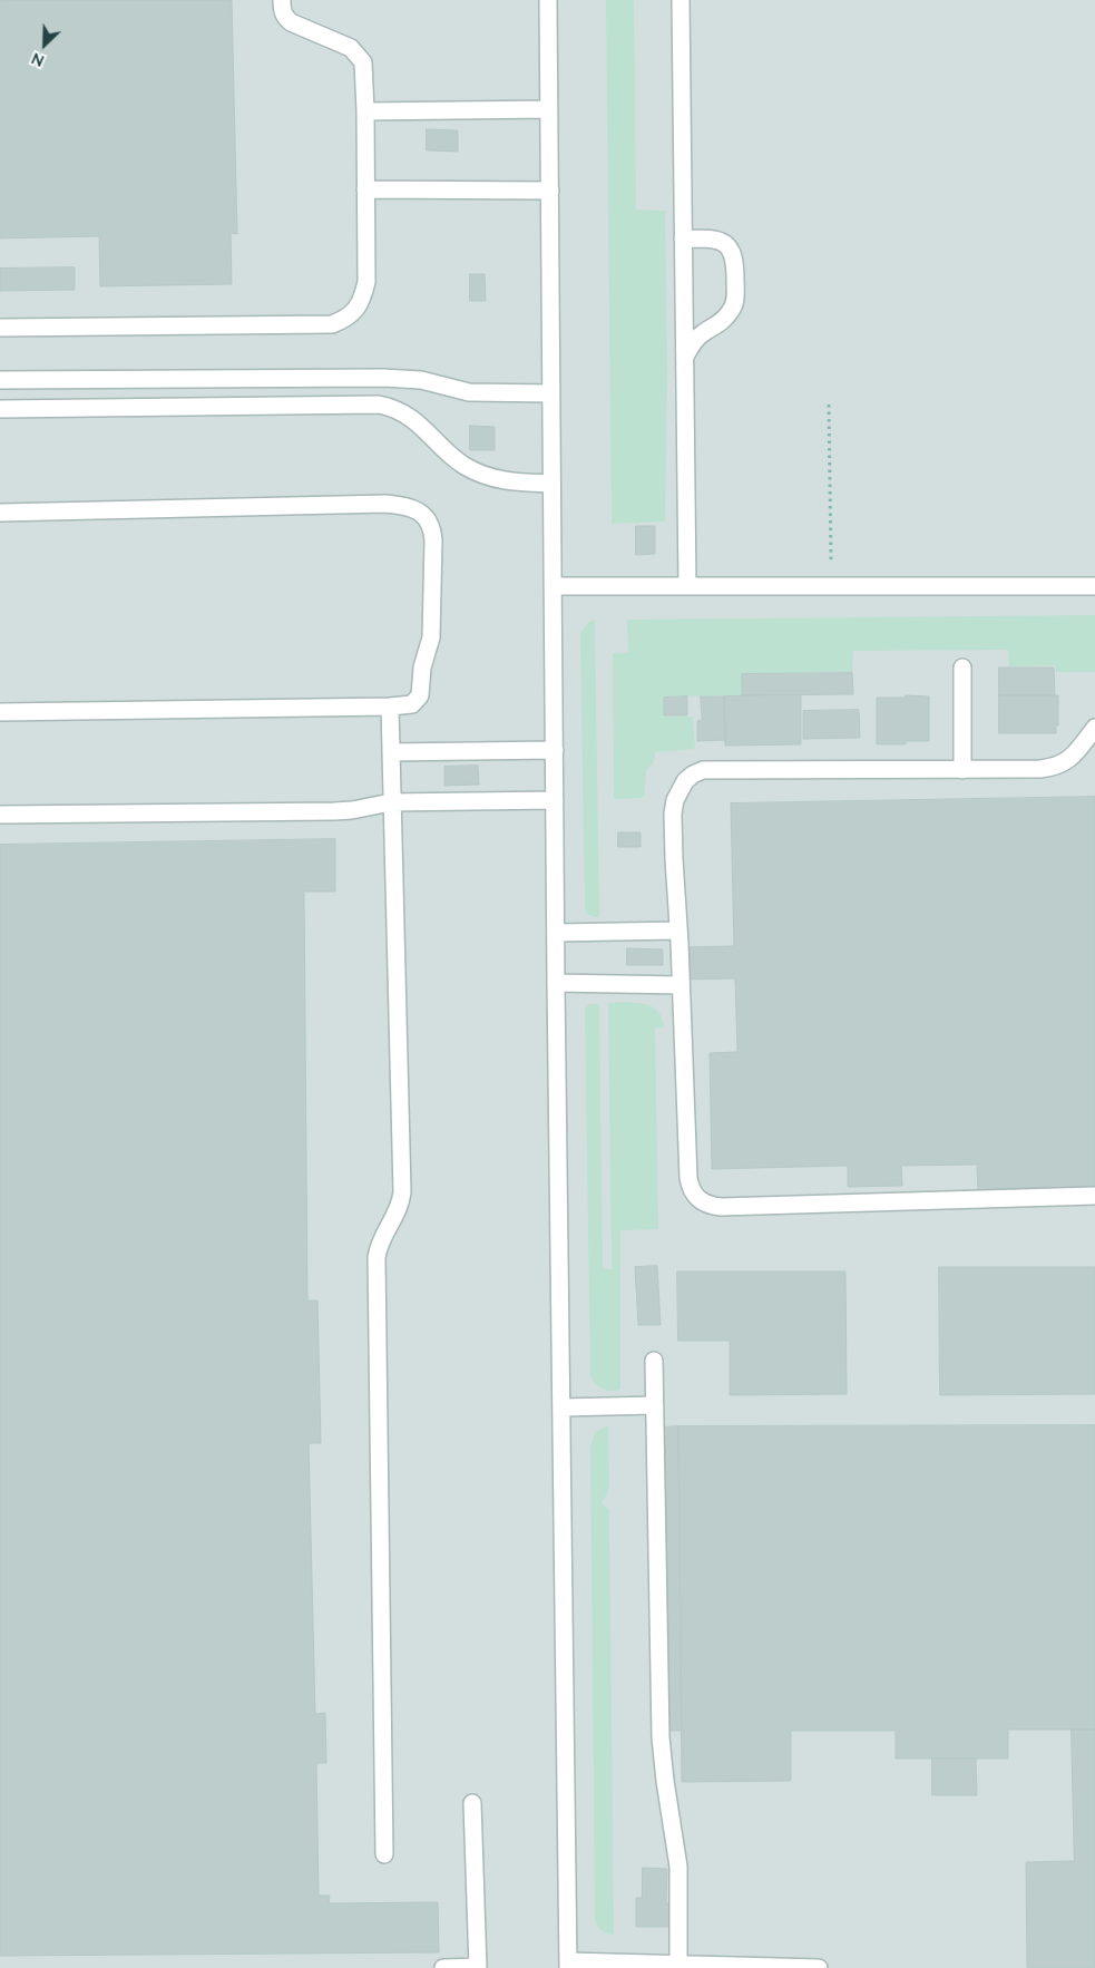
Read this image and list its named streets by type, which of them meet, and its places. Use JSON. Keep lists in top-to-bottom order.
{
  "north": "bottom left"
}
